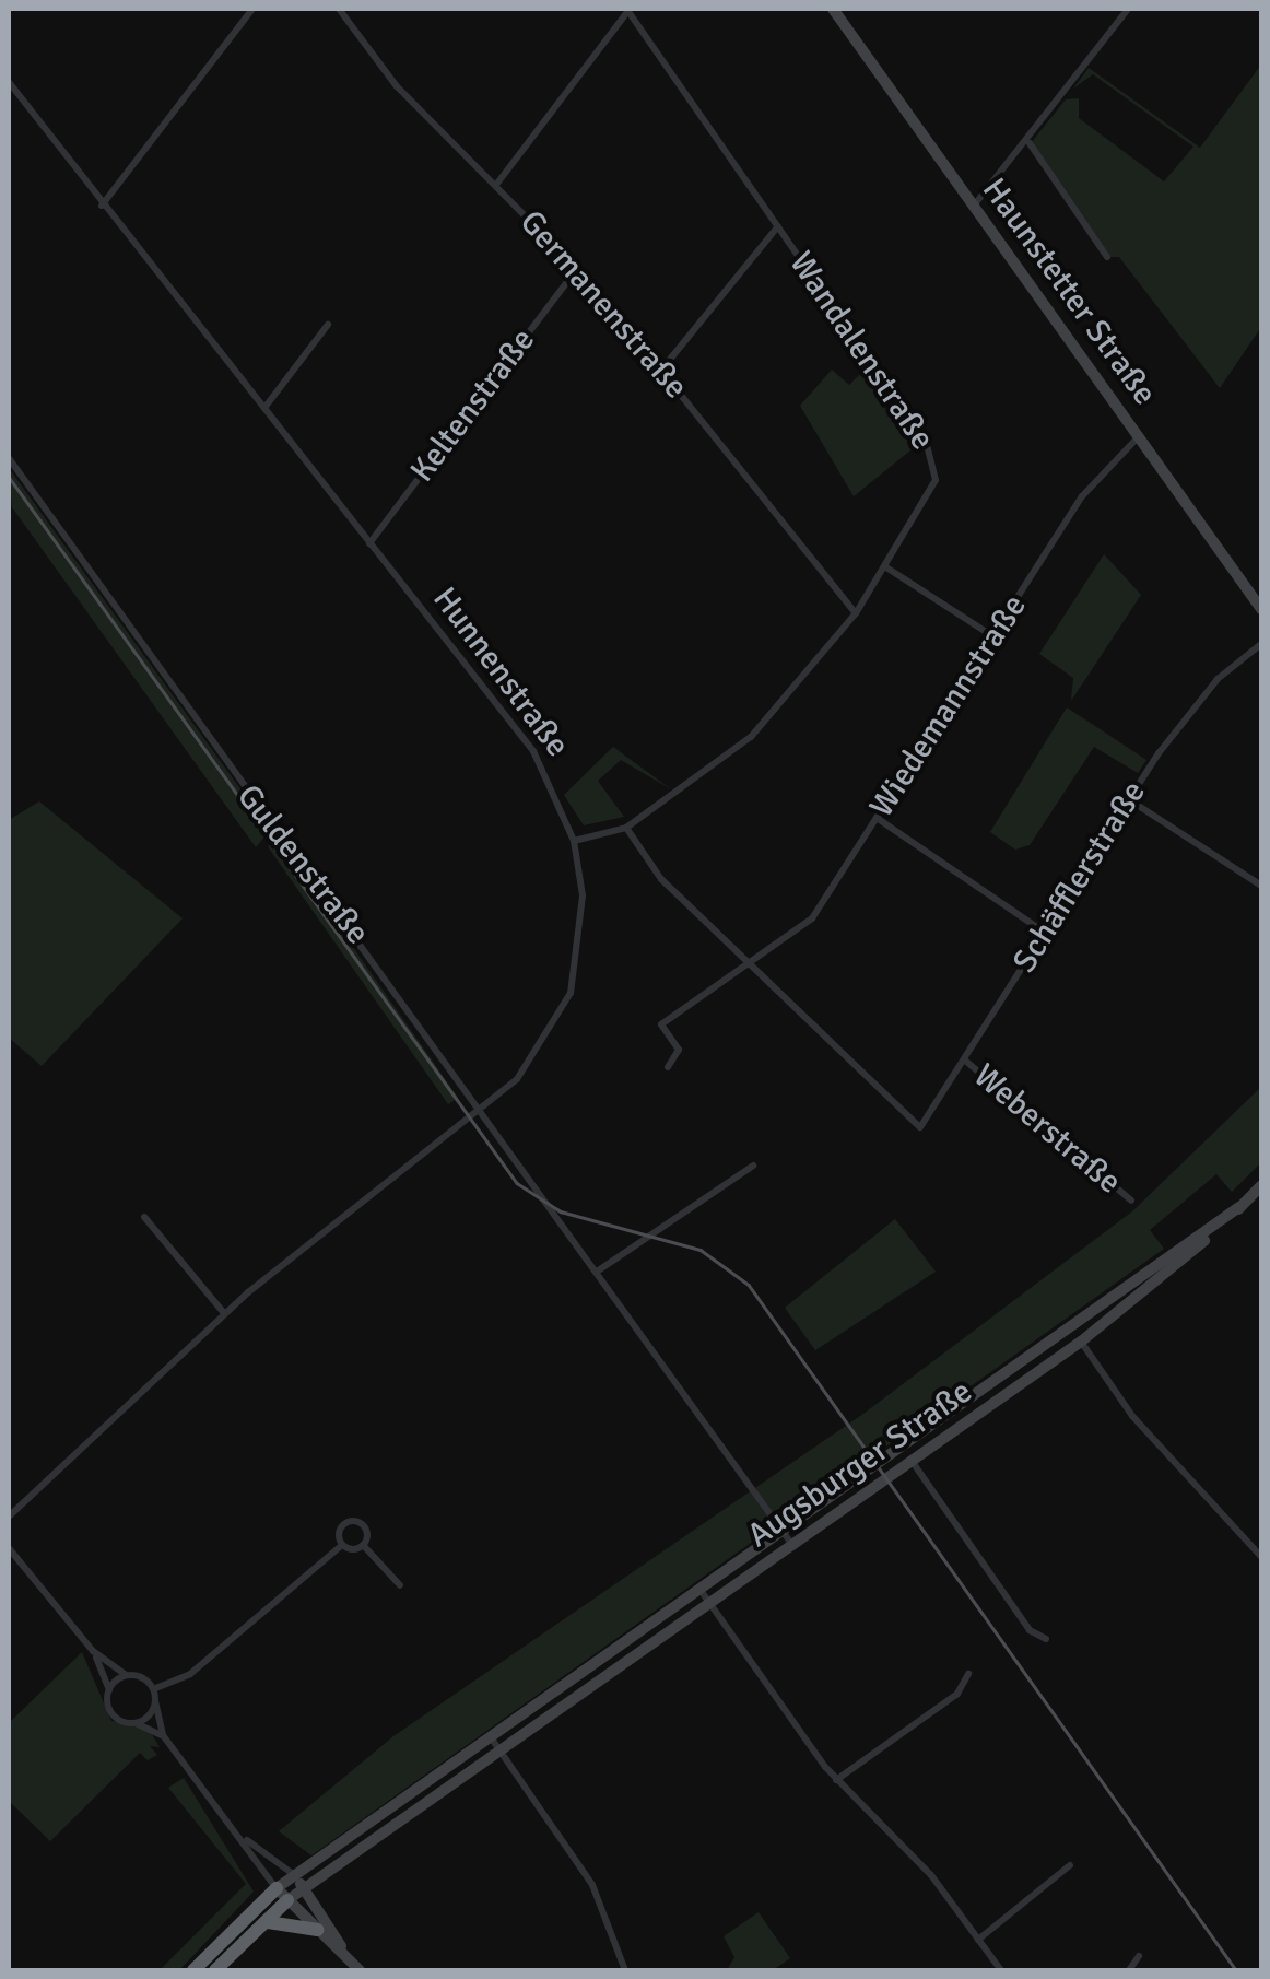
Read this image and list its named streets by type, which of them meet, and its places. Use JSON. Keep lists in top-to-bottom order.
{
  "streets": {
    "street": [
      "Haunstetter Straße",
      "Germanenstraße",
      "Wandalenstraße",
      "Keltenstraße",
      "Hunnenstraße",
      "Wiedemannstraße",
      "Guldenstraße",
      "Schäfflerstraße",
      "Weberstraße",
      "Augsburger Straße"
    ]
  },
  "crossings": [
    ["Haunstetter Straße", "Wiedemannstraße"],
    ["Germanenstraße", "Wandalenstraße"],
    ["Germanenstraße", "Keltenstraße"],
    ["Wandalenstraße", "Hunnenstraße"],
    ["Keltenstraße", "Hunnenstraße"],
    ["Hunnenstraße", "Guldenstraße"],
    ["Wiedemannstraße", "Schäfflerstraße"],
    ["Guldenstraße", "Augsburger Straße"],
    ["Schäfflerstraße", "Weberstraße"]
  ]
}
